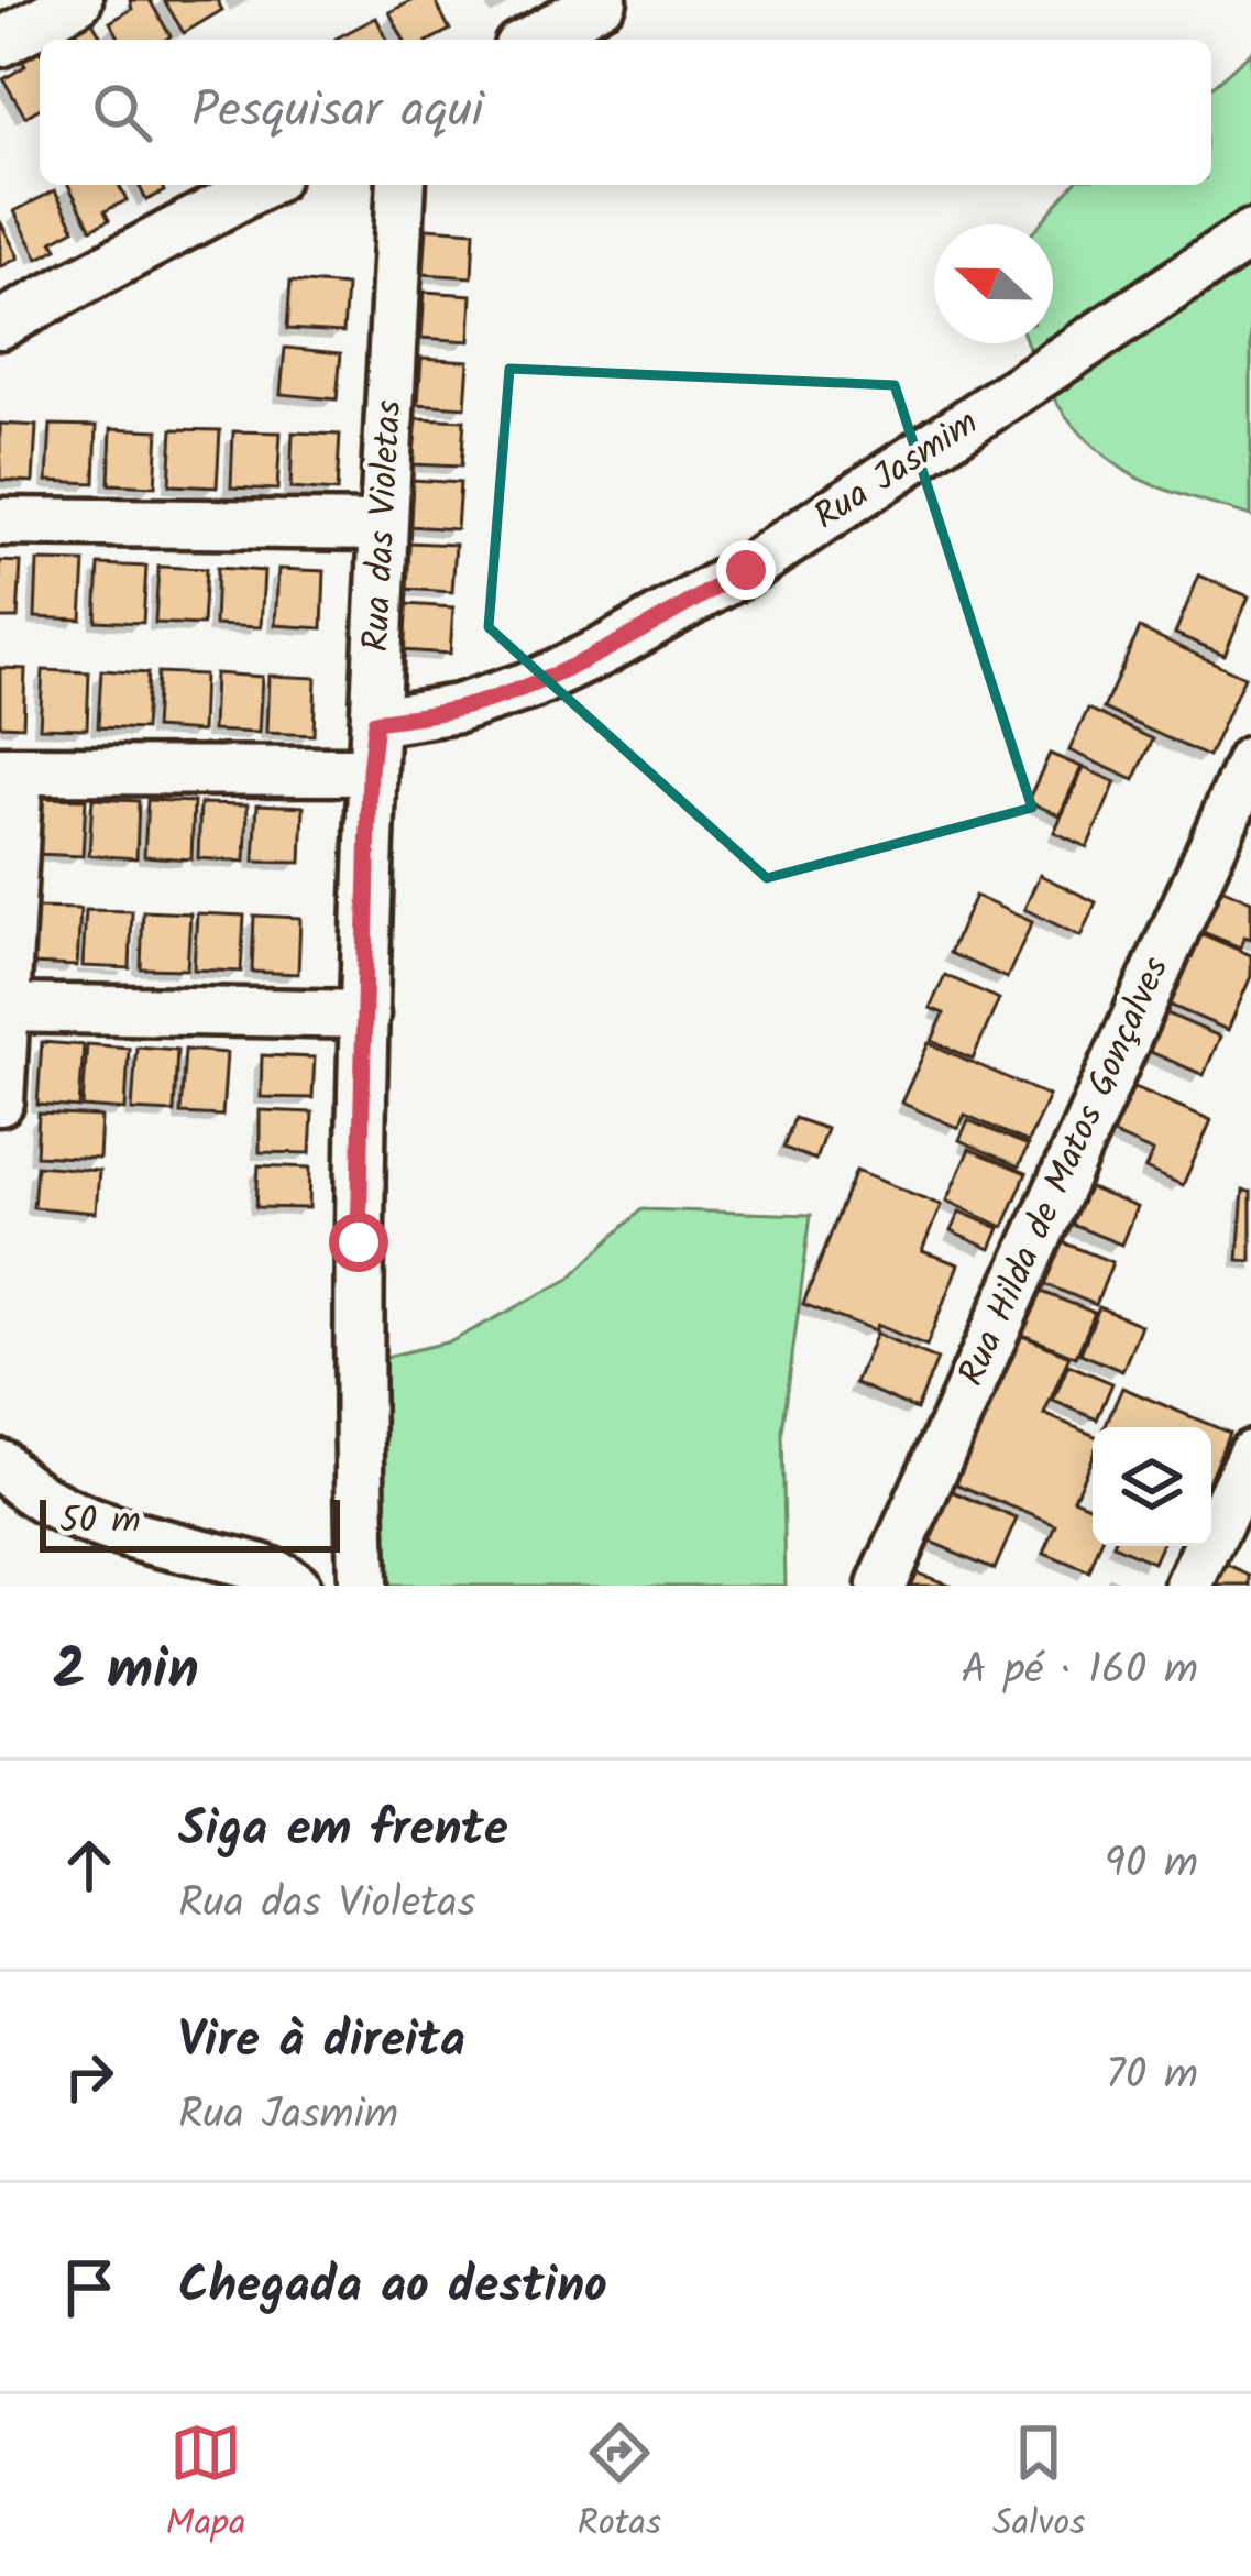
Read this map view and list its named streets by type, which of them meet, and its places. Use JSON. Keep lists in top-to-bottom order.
{
  "streets": {
    "street": ["Rua Jasmim", "Rua das Violetas", "Rua Hilda de Matos Gonçalves"]
  },
  "crossings": [
    ["Rua Jasmim", "Rua das Violetas"]
  ],
  "scale_bar": "50 m",
  "north": "left",
  "page": {
    "search": "Pesquisar aqui",
    "scale": "50 m",
    "heading": ["2 min", "A pé · 160 m"],
    "list": [
      ["Siga em frente", "Rua das Violetas", "90 m"],
      ["Vire à direita", "Rua Jasmim", "70 m"],
      "Chegada ao destino"
    ],
    "nav": ["Mapa", "Rotas", "Salvos"]
  }
}
